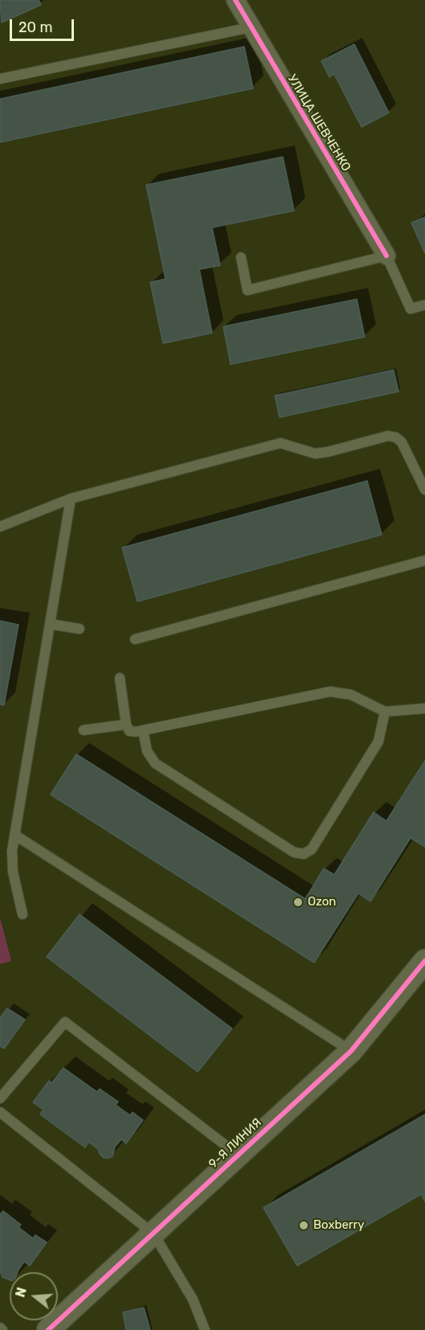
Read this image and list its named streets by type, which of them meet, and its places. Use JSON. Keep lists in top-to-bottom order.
{
  "streets": {
    "street": ["УЛИЦА ШЕВЧЕНКО", "9-Я ЛИНИЯ"]
  },
  "places": ["Ozon", "Boxberry"],
  "scale_bar": "20 m",
  "north": "left"
}
